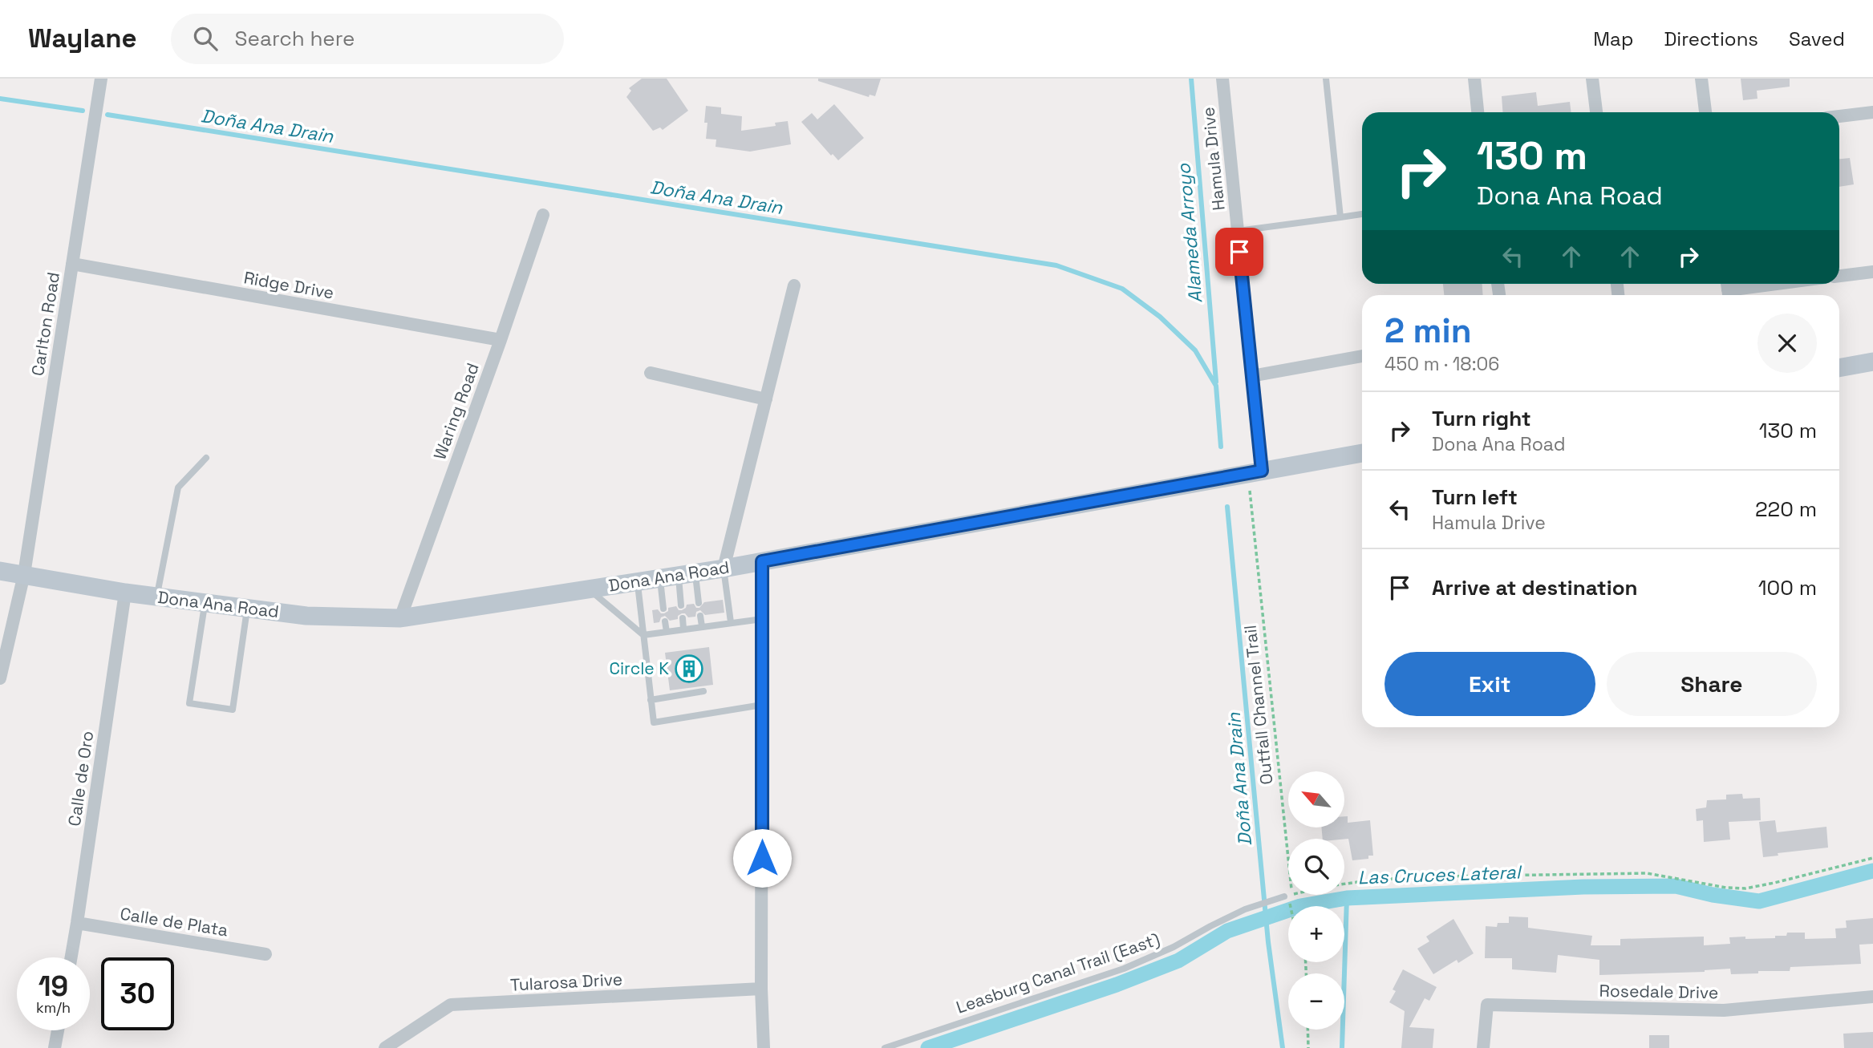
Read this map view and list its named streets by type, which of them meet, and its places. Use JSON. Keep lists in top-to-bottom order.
{
  "streets": {
    "street": [
      "Hamula Drive",
      "Ridge Drive",
      "Carlton Road",
      "Waring Road",
      "Dona Ana Road",
      "Calle de Oro",
      "Calle de Plata",
      "Tularosa Drive",
      "Rosedale Drive"
    ],
    "lane": ["Leasburg Canal Trail (East)"],
    "path": ["Outfall Channel Trail"]
  },
  "crossings": [
    ["Hamula Drive", "Dona Ana Road"],
    ["Hamula Drive", "Outfall Channel Trail"],
    ["Ridge Drive", "Carlton Road"],
    ["Ridge Drive", "Waring Road"],
    ["Carlton Road", "Dona Ana Road"],
    ["Waring Road", "Dona Ana Road"],
    ["Dona Ana Road", "Outfall Channel Trail"],
    ["Dona Ana Road", "Calle de Oro"],
    ["Outfall Channel Trail", "Leasburg Canal Trail (East)"],
    ["Calle de Oro", "Calle de Plata"]
  ],
  "water": ["Doña Ana Drain", "Alameda Arroyo", "Las Cruces Lateral"],
  "places": {
    "building": ["Circle K"]
  },
  "north": "top left",
  "page": {
    "header": "Waylane",
    "search": "Search here",
    "nav": ["Map", "Directions", "Saved"],
    "turn": ["130 m", "Dona Ana Road"],
    "heading": ["2 min", "450 m · 18:06"],
    "list": [
      {
        "name": "Turn right",
        "note": "Dona Ana Road",
        "value": "130 m"
      },
      {
        "name": "Turn left",
        "note": "Hamula Drive",
        "value": "220 m"
      },
      {
        "name": "Arrive at destination",
        "value": "100 m"
      }
    ],
    "buttons": ["Exit", "Share"],
    "map_buttons": ["+", "−"],
    "speed": "19 km/h",
    "limit": "30"
  }
}
